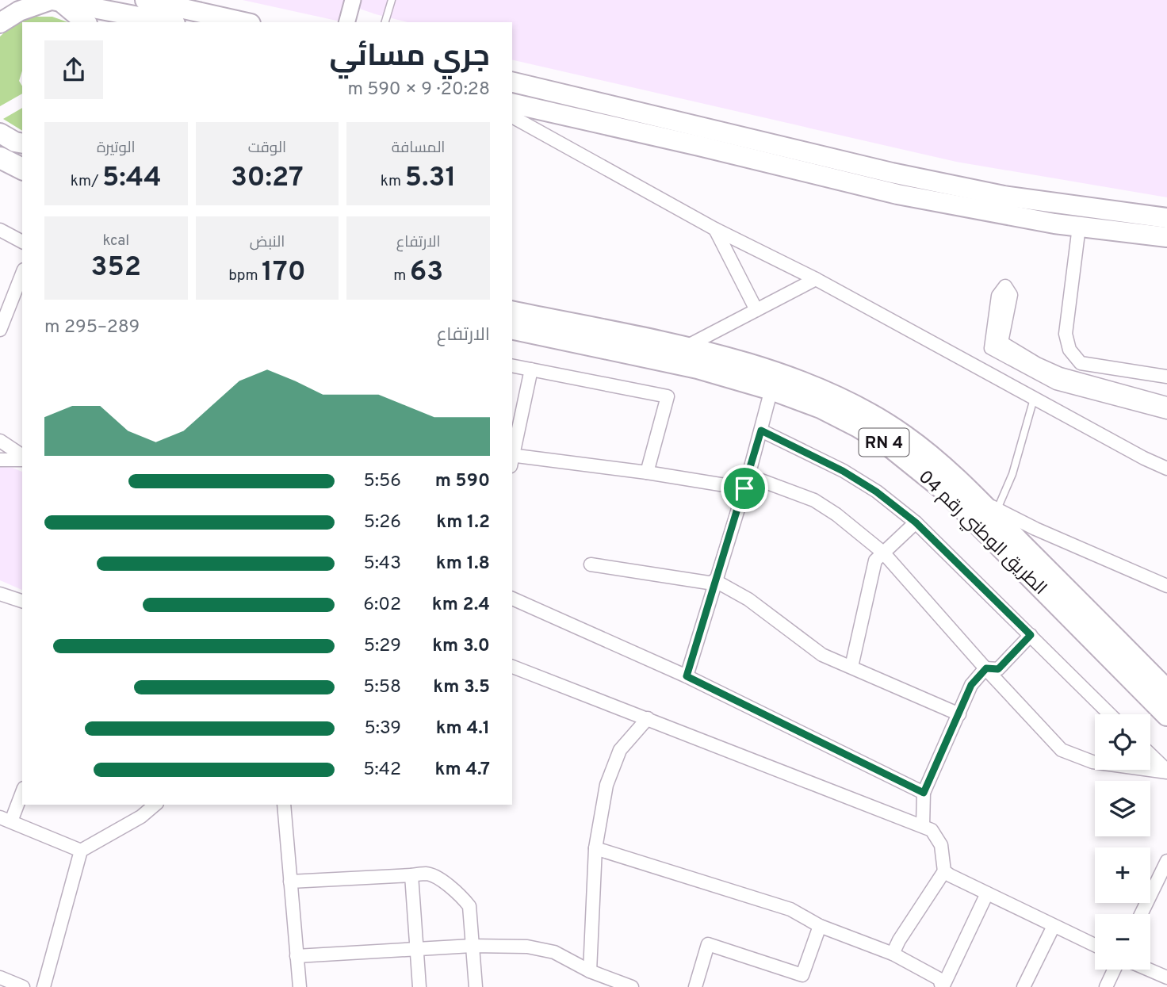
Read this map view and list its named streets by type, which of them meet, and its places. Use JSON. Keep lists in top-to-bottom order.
{
  "streets": {
    "highway": ["RN 4", "الطريق الوطني رقم 04"]
  },
  "page": {
    "heading": ["جري مسائي", "20:28 · 9 × 590 m"],
    "stats": [
      ["المسافة", "5.31 km"],
      ["الوقت", "30:27"],
      ["الوتيرة", "5:44 /km"],
      ["الارتفاع", "63 m"],
      ["النبض", "170 bpm"],
      ["kcal", "352"]
    ],
    "chart": ["الارتفاع", "289–295 m"],
    "list": [
      {
        "name": "590 m",
        "note": "5:56"
      },
      {
        "name": "1.2 km",
        "note": "5:26"
      },
      {
        "name": "1.8 km",
        "note": "5:43"
      },
      {
        "name": "2.4 km",
        "note": "6:02"
      },
      {
        "name": "3.0 km",
        "note": "5:29"
      },
      {
        "name": "3.5 km",
        "note": "5:58"
      },
      {
        "name": "4.1 km",
        "note": "5:39"
      },
      {
        "name": "4.7 km",
        "note": "5:42"
      }
    ],
    "map_buttons": ["+", "−"]
  }
}
